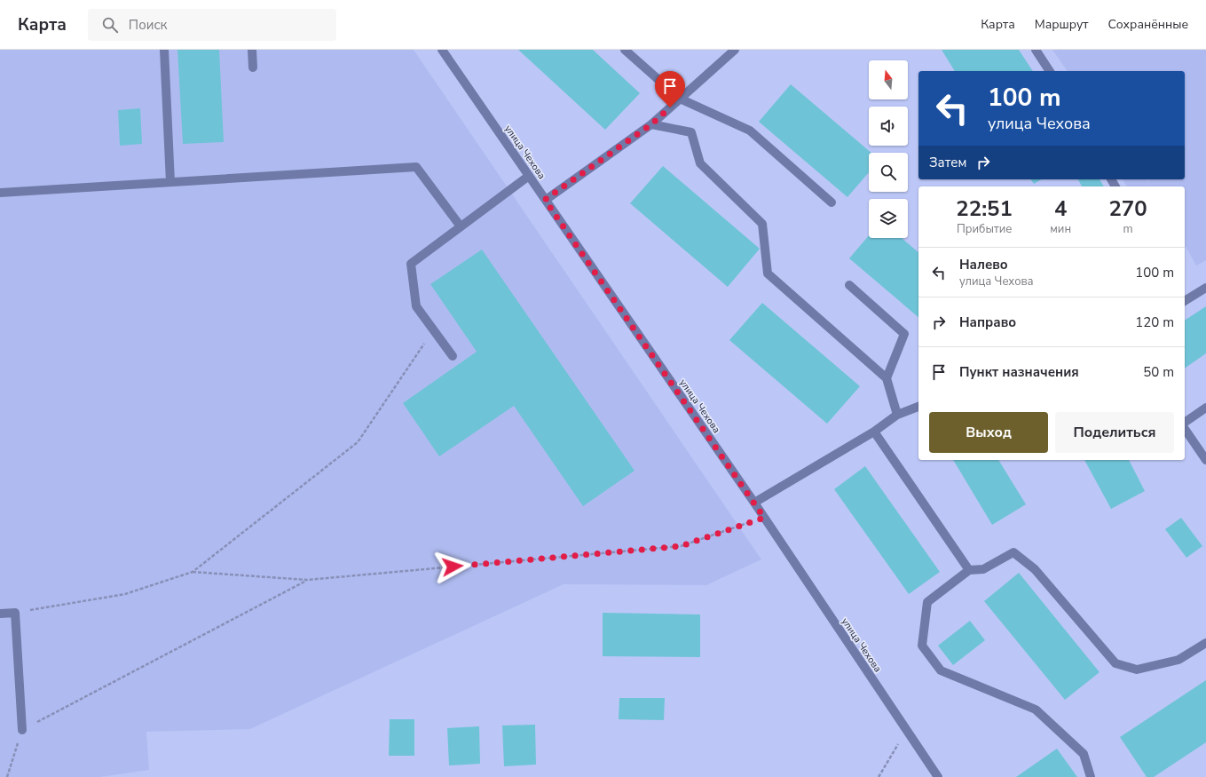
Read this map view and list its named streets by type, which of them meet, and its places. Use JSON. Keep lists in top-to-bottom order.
{
  "streets": {
    "street": ["улица Чехова"]
  },
  "north": "top",
  "page": {
    "header": "Карта",
    "search": "Поиск",
    "nav": ["Карта", "Маршрут", "Сохранённые"],
    "turn": ["100 m", "улица Чехова"],
    "then": "Затем",
    "eta": [
      "22:51",
      "Прибытие",
      "4",
      "мин",
      "270",
      "m"
    ],
    "list": [
      {
        "name": "Налево",
        "note": "улица Чехова",
        "value": "100 m"
      },
      {
        "name": "Направо",
        "value": "120 m"
      },
      {
        "name": "Пункт назначения",
        "value": "50 m"
      }
    ],
    "buttons": ["Выход", "Поделиться"]
  }
}
